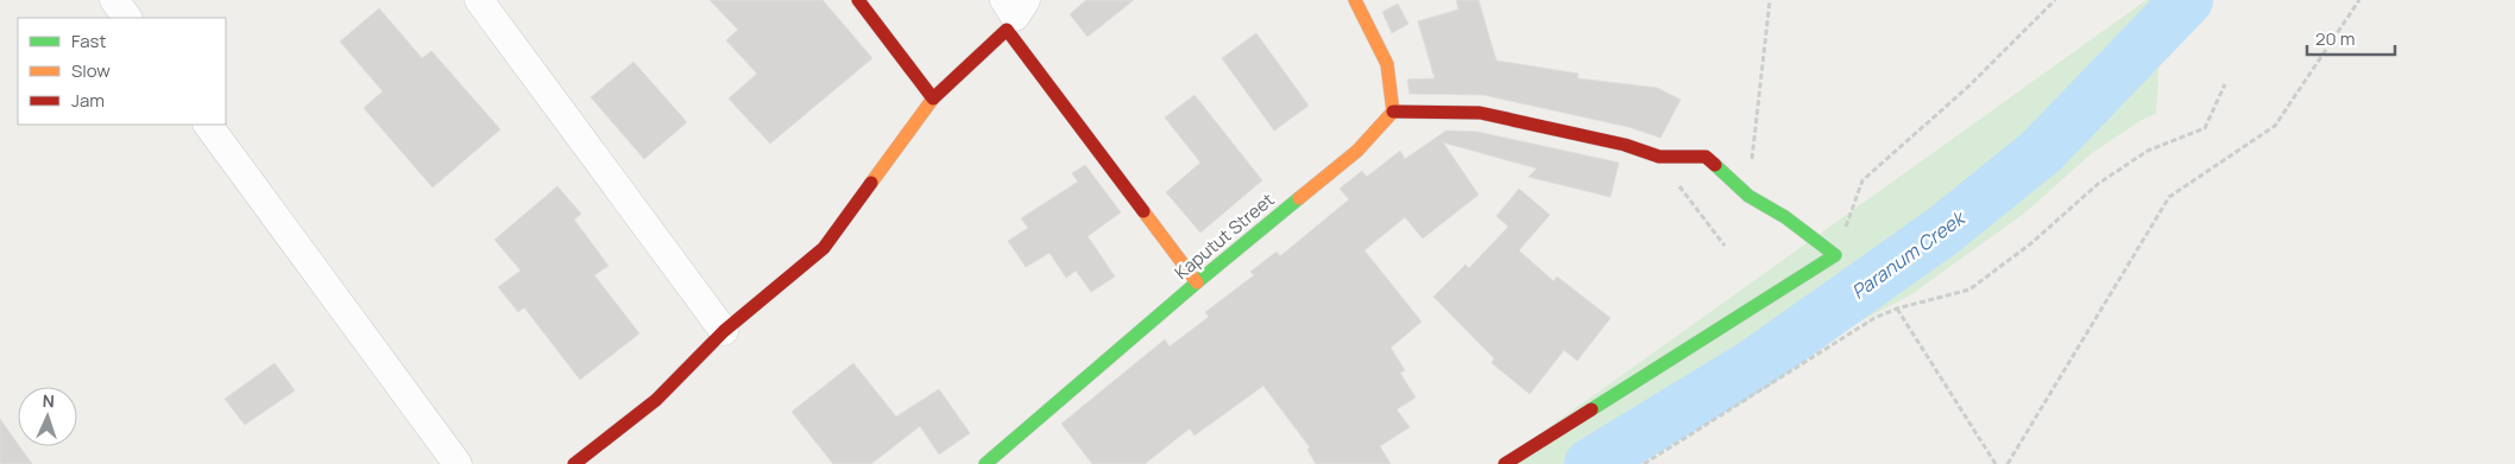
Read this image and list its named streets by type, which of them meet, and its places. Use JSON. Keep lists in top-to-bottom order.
{
  "streets": {
    "street": ["Kaputut Street"]
  },
  "water": ["Paranum Creek"],
  "legend": ["Fast", "Slow", "Jam"],
  "scale_bar": "20 m",
  "north": "top"
}
